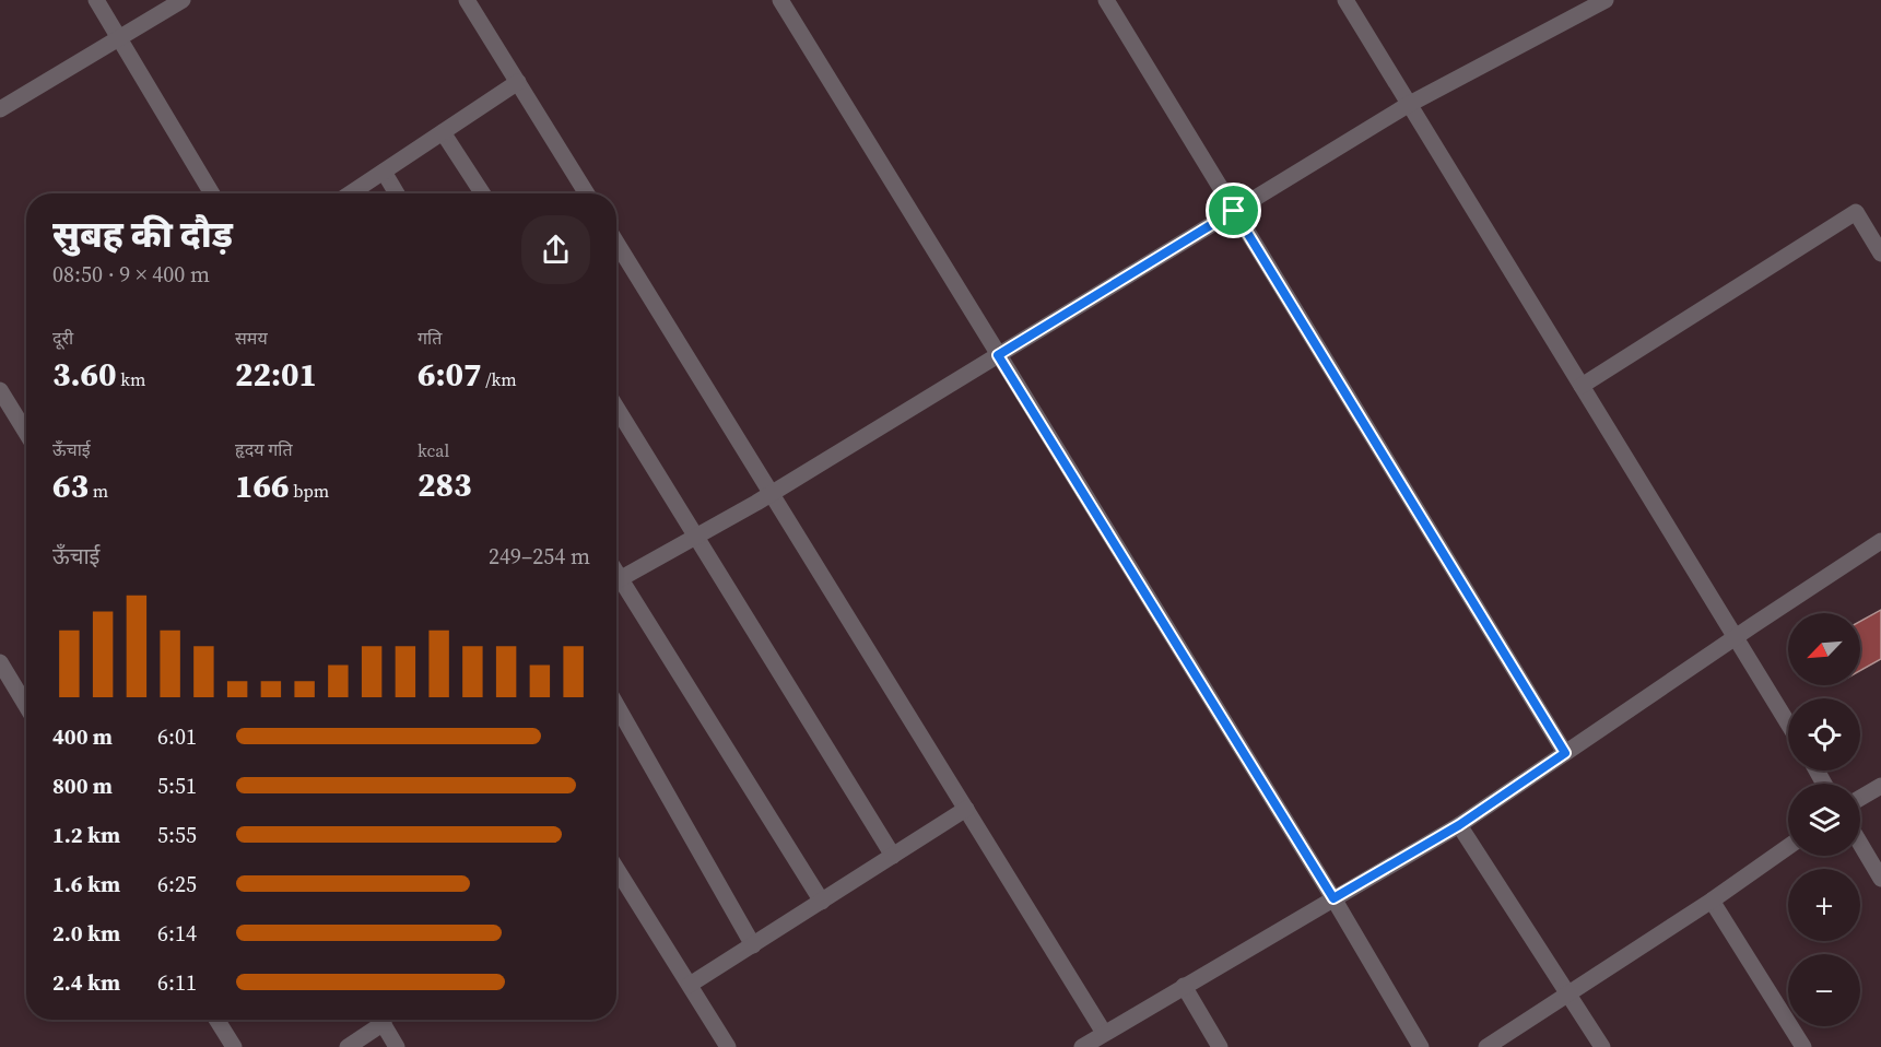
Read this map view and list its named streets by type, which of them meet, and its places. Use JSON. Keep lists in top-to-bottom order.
{
  "north": "bottom left",
  "page": {
    "heading": ["सुबह की दौड़", "08:50 · 9 × 400 m"],
    "stats": [
      ["दूरी", "3.60 km"],
      ["समय", "22:01"],
      ["गति", "6:07 /km"],
      ["ऊँचाई", "63 m"],
      ["हृदय गति", "166 bpm"],
      ["kcal", "283"]
    ],
    "chart": ["ऊँचाई", "249–254 m"],
    "map_buttons": ["+", "−"],
    "list": [
      {
        "name": "400 m",
        "note": "6:01"
      },
      {
        "name": "800 m",
        "note": "5:51"
      },
      {
        "name": "1.2 km",
        "note": "5:55"
      },
      {
        "name": "1.6 km",
        "note": "6:25"
      },
      {
        "name": "2.0 km",
        "note": "6:14"
      },
      {
        "name": "2.4 km",
        "note": "6:11"
      }
    ]
  }
}
